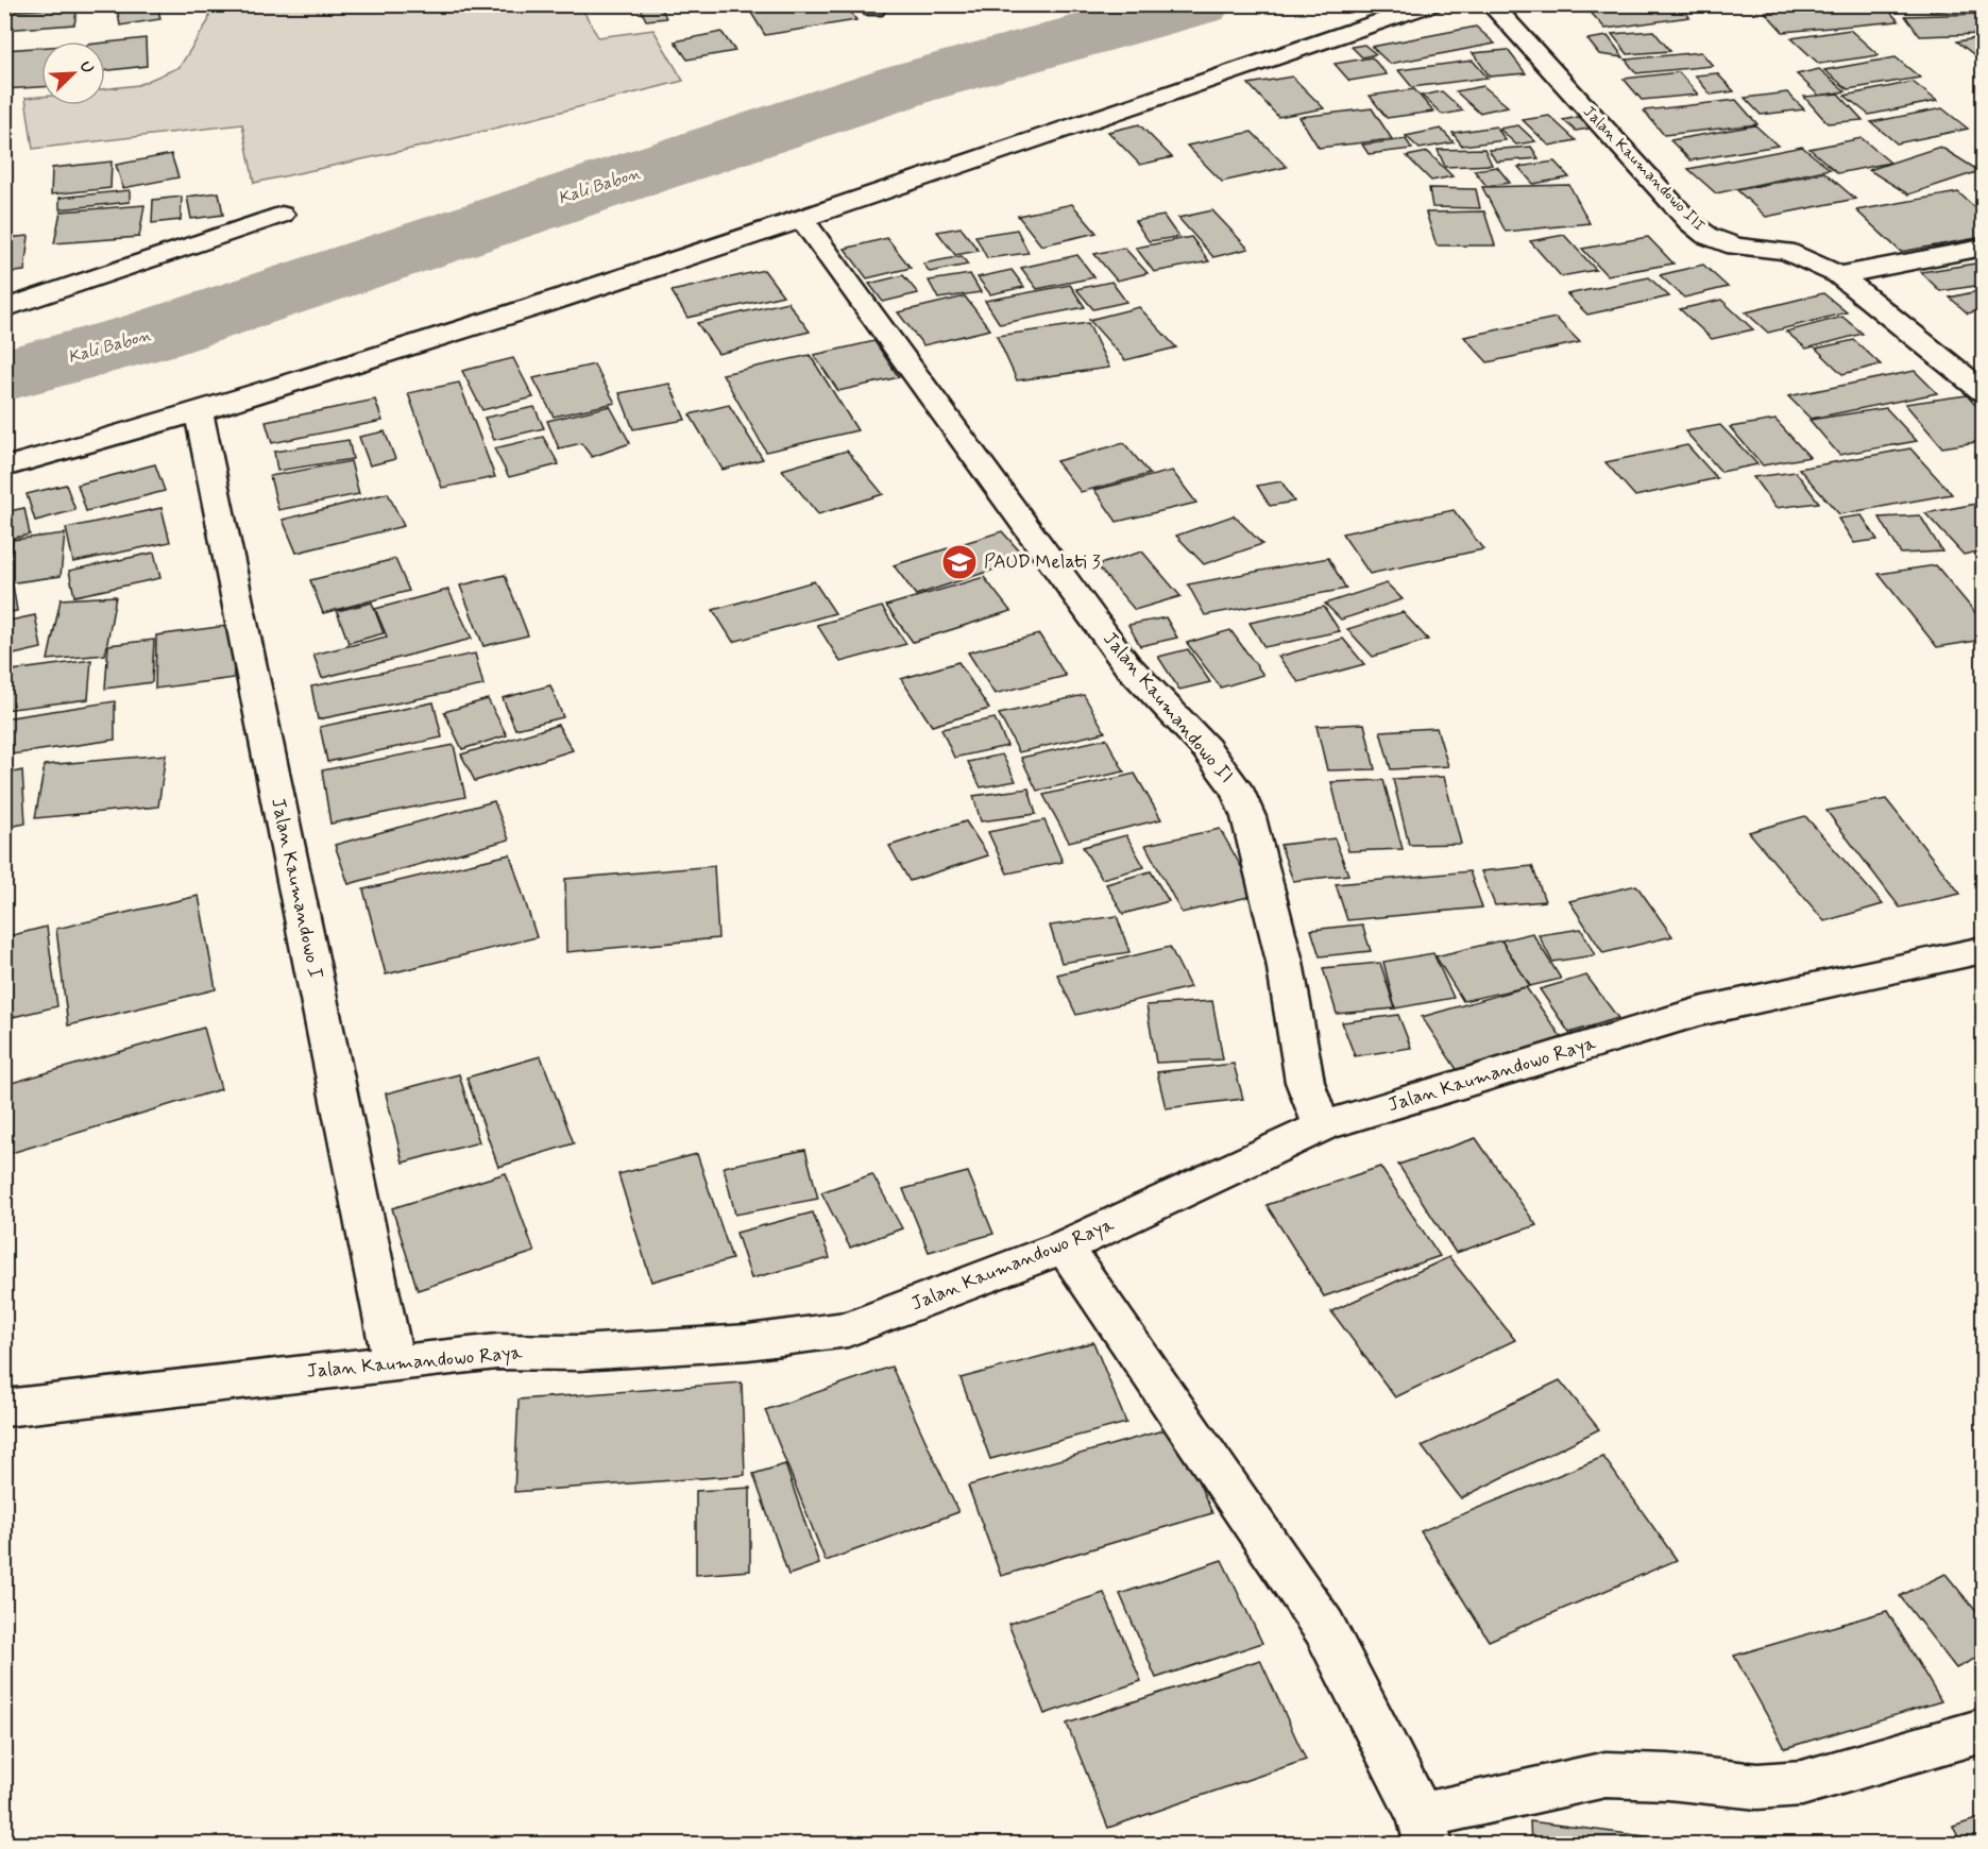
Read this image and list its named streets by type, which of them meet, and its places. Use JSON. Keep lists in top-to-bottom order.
{
  "streets": {
    "street": [
      "Jalan Kaumandowo III",
      "Jalan Kaumandowo II",
      "Jalan Kaumandowo I",
      "Jalan Kaumandowo Raya"
    ]
  },
  "crossings": [
    ["Jalan Kaumandowo II", "Jalan Kaumandowo Raya"],
    ["Jalan Kaumandowo I", "Jalan Kaumandowo Raya"]
  ],
  "water": ["Kali Babon"],
  "places": {
    "school or university": ["PAUD Melati 3"]
  },
  "north": "top right"
}
